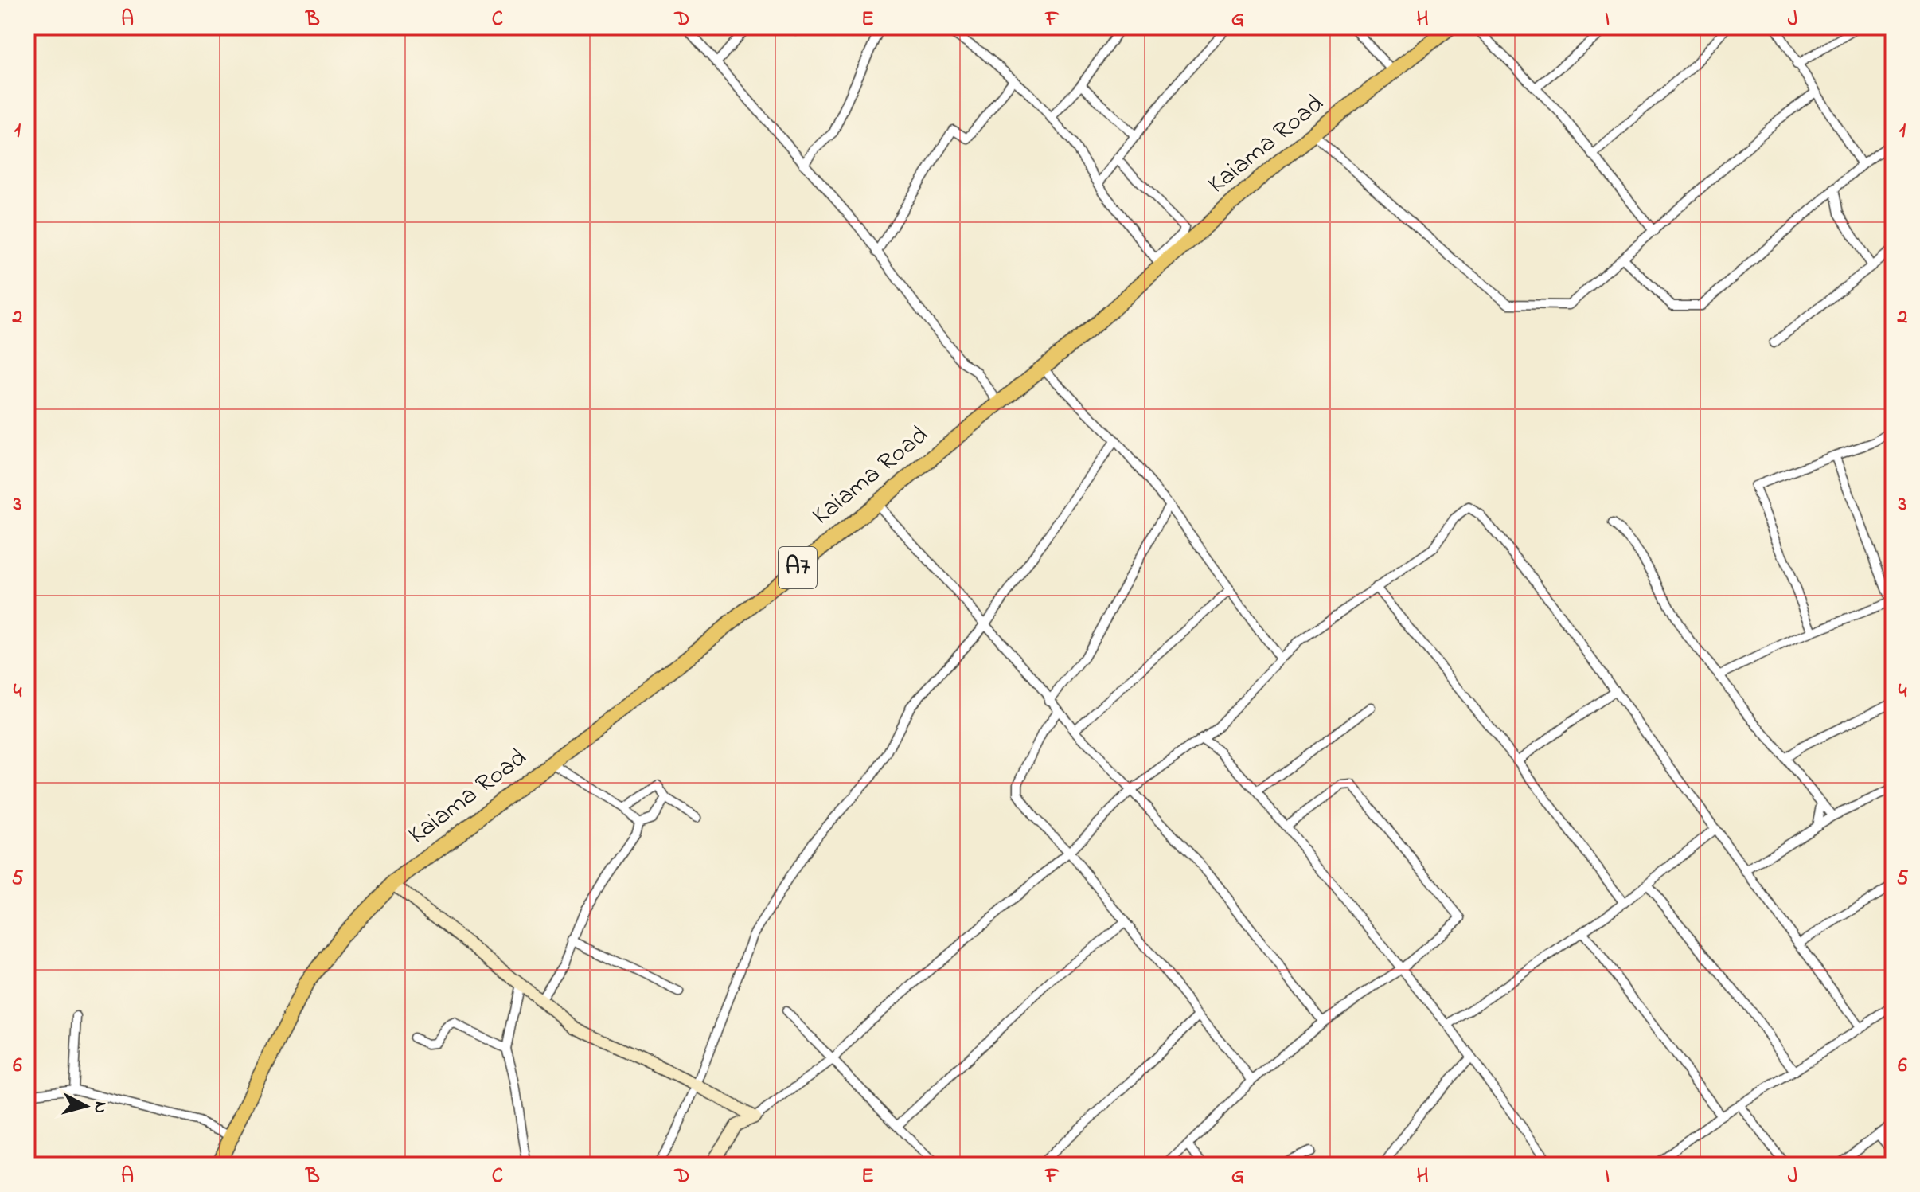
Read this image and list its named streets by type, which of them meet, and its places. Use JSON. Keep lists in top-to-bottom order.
{
  "streets": {
    "highway": ["Kaiama Road", "A7"]
  },
  "north": "right",
  "grid": {
    "columns": [
      "A",
      "B",
      "C",
      "D",
      "E",
      "F",
      "G",
      "H",
      "I",
      "J"
    ],
    "rows": [
      "1",
      "2",
      "3",
      "4",
      "5",
      "6"
    ]
  }
}
